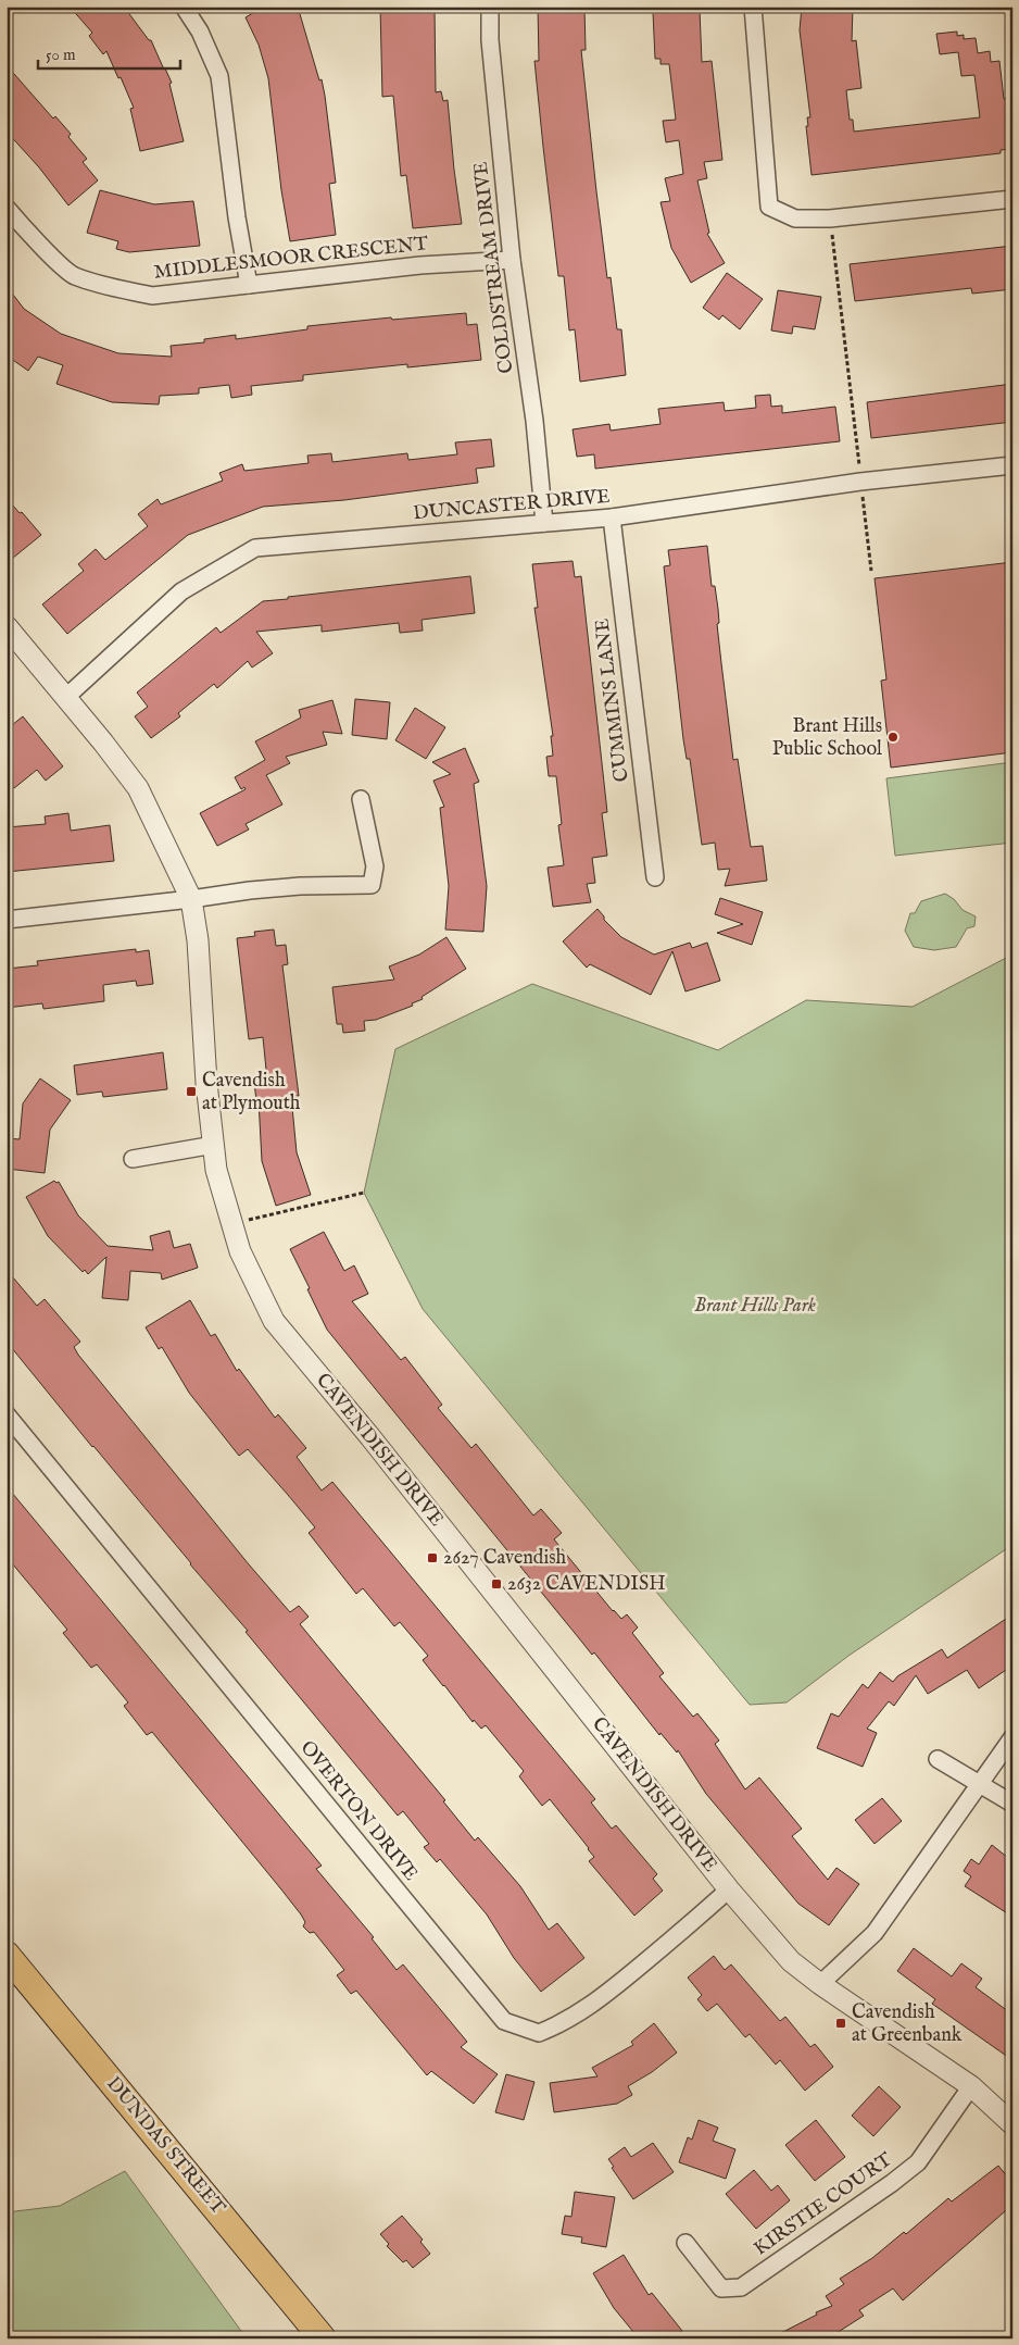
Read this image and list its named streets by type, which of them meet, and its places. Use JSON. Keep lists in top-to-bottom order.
{
  "streets": {
    "main road": ["DUNDAS STREET"],
    "street": [
      "MIDDLESMOOR CRESCENT",
      "COLDSTREAM DRIVE",
      "DUNCASTER DRIVE",
      "CUMMINS LANE",
      "CAVENDISH DRIVE",
      "OVERTON DRIVE",
      "KIRSTIE COURT"
    ]
  },
  "crossings": [
    ["MIDDLESMOOR CRESCENT", "COLDSTREAM DRIVE"],
    ["COLDSTREAM DRIVE", "DUNCASTER DRIVE"],
    ["DUNCASTER DRIVE", "CUMMINS LANE"],
    ["DUNCASTER DRIVE", "CAVENDISH DRIVE"],
    ["CAVENDISH DRIVE", "OVERTON DRIVE"],
    ["CAVENDISH DRIVE", "KIRSTIE COURT"]
  ],
  "parks": ["Brant Hills Park"],
  "places": {
    "other": ["Brant Hills Public School"],
    "transit": [
      "Cavendish at Plymouth",
      "2627 Cavendish",
      "2632 CAVENDISH",
      "Cavendish at Greenbank"
    ]
  },
  "scale_bar": "50 m"
}
